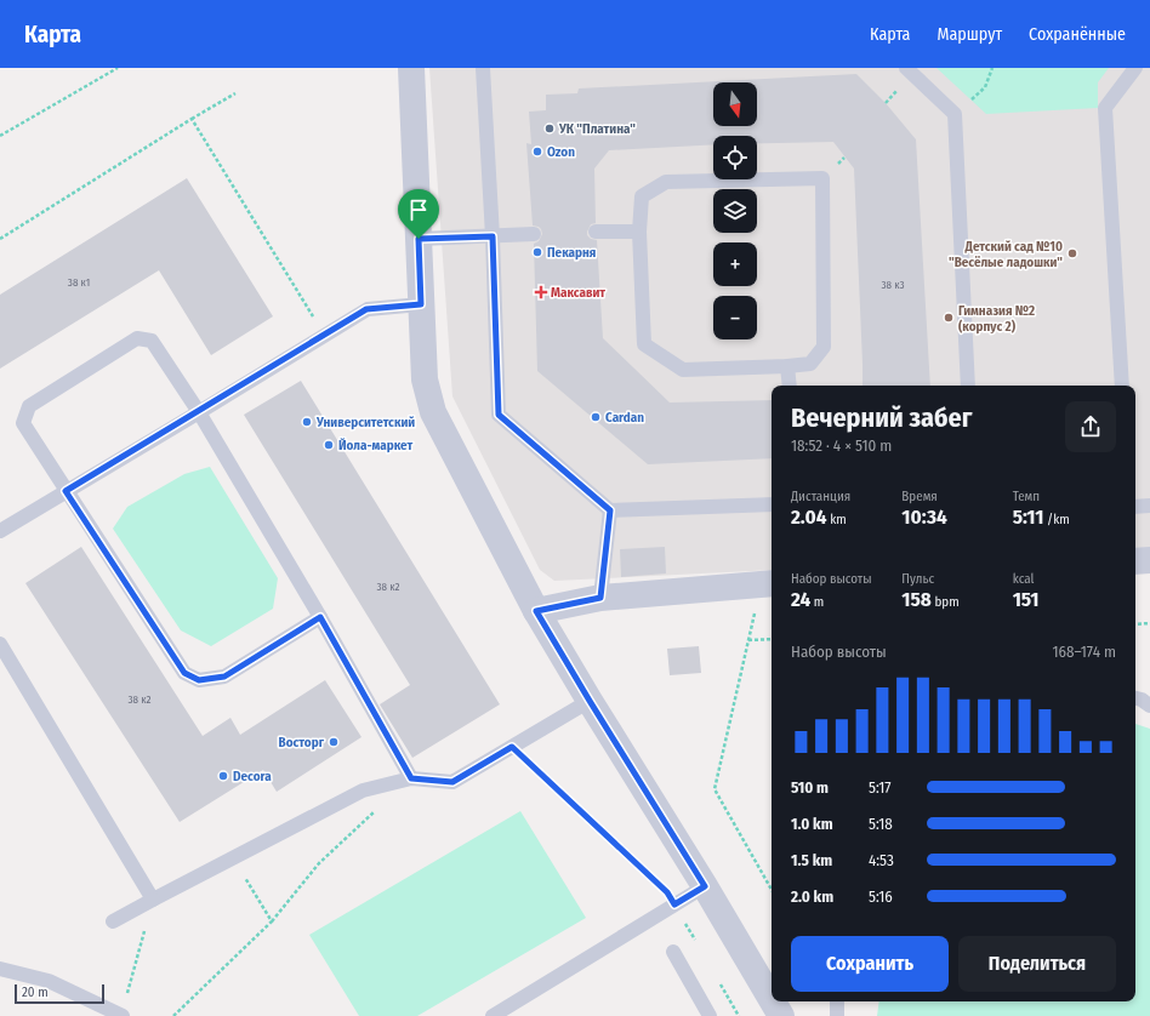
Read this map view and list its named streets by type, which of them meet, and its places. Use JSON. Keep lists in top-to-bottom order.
{
  "places": {
    "other": [
      "УК \"Платина\"",
      "Ozon",
      "Пекарня",
      "Детский сад №10 \"Весёлые ладошки\"",
      "Гимназия №2 (корпус 2)",
      "Cardan",
      "Университетский",
      "Йола-маркет",
      "Восторг",
      "Decora"
    ],
    "health": ["Максавит"]
  },
  "house_numbers": [
    "38 к1",
    "38 к3",
    "38 к2",
    "38 к2"
  ],
  "scale_bar": "20 m",
  "north": "bottom",
  "page": {
    "header": "Карта",
    "nav": ["Карта", "Маршрут", "Сохранённые"],
    "map_buttons": ["+", "−"],
    "heading": ["Вечерний забег", "18:52 · 4 × 510 m"],
    "stats": [
      ["Дистанция", "2.04 km"],
      ["Время", "10:34"],
      ["Темп", "5:11 /km"],
      ["Набор высоты", "24 m"],
      ["Пульс", "158 bpm"],
      ["kcal", "151"]
    ],
    "chart": ["Набор высоты", "168–174 m"],
    "list": [
      {
        "name": "510 m",
        "note": "5:17"
      },
      {
        "name": "1.0 km",
        "note": "5:18"
      },
      {
        "name": "1.5 km",
        "note": "4:53"
      },
      {
        "name": "2.0 km",
        "note": "5:16"
      }
    ],
    "buttons": ["Сохранить", "Поделиться"],
    "scale": "20 m"
  }
}
